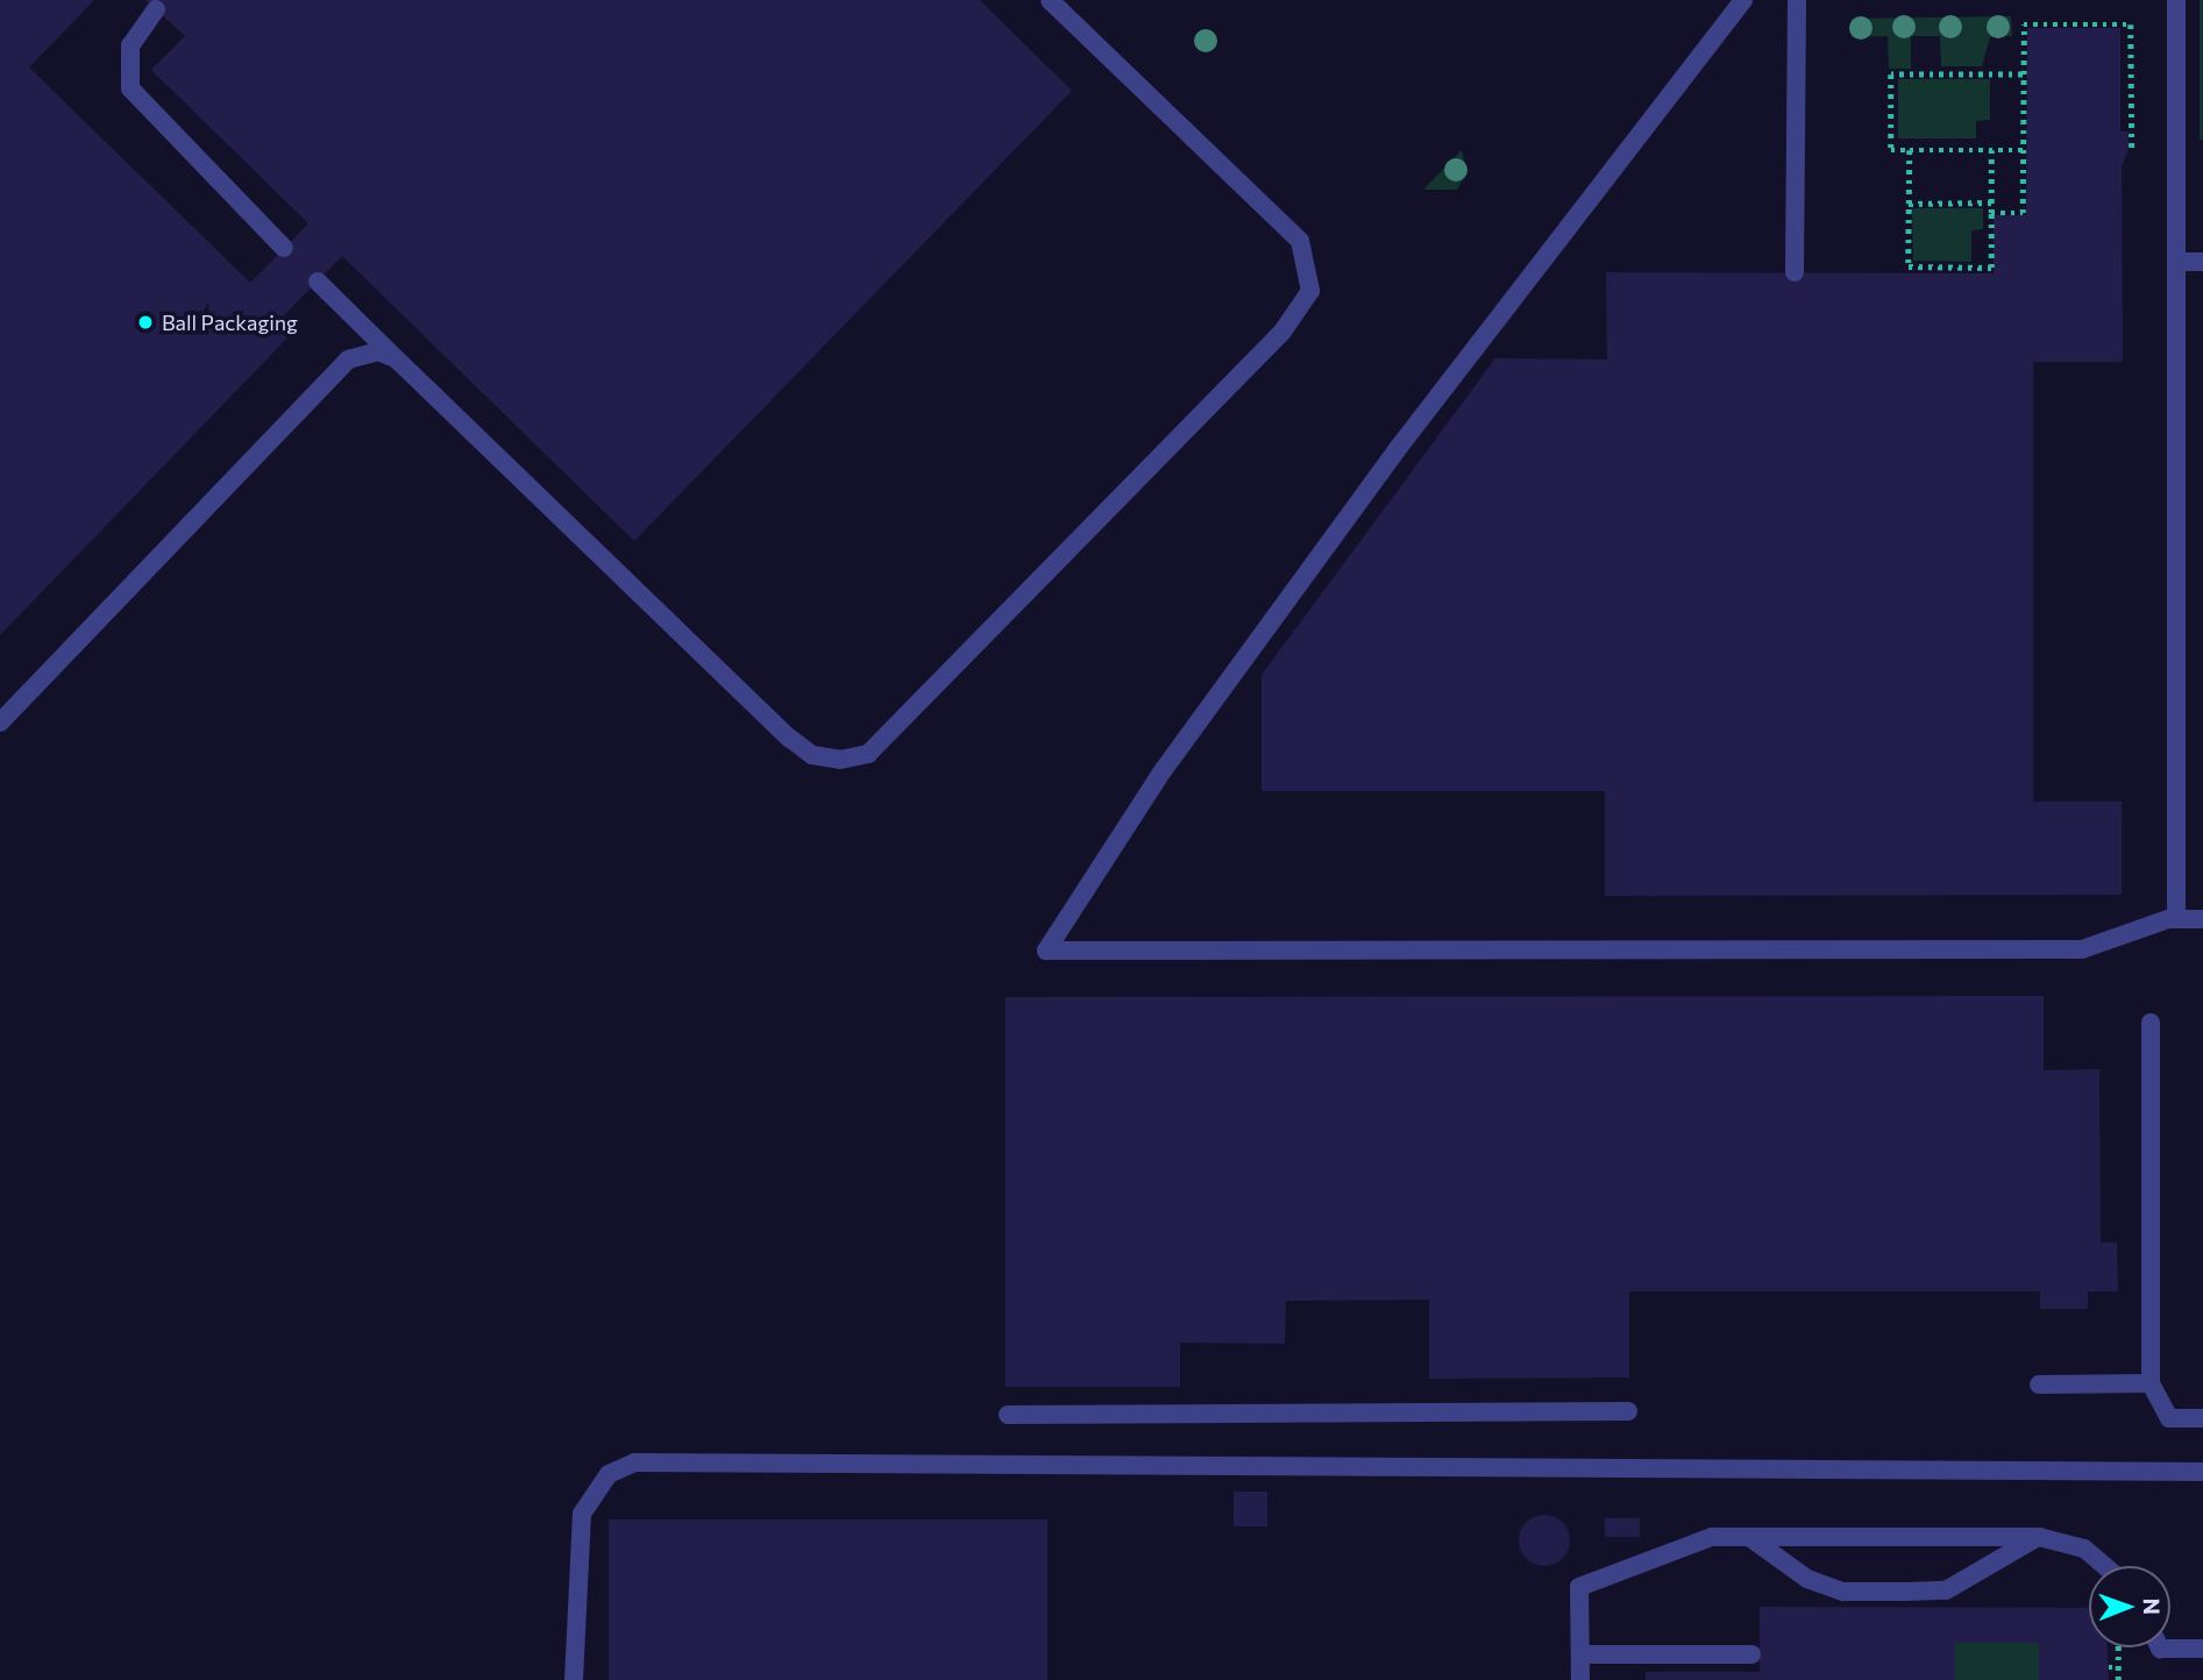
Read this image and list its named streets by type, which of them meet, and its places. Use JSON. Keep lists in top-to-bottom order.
{
  "places": ["Ball Packaging"],
  "north": "right"
}
